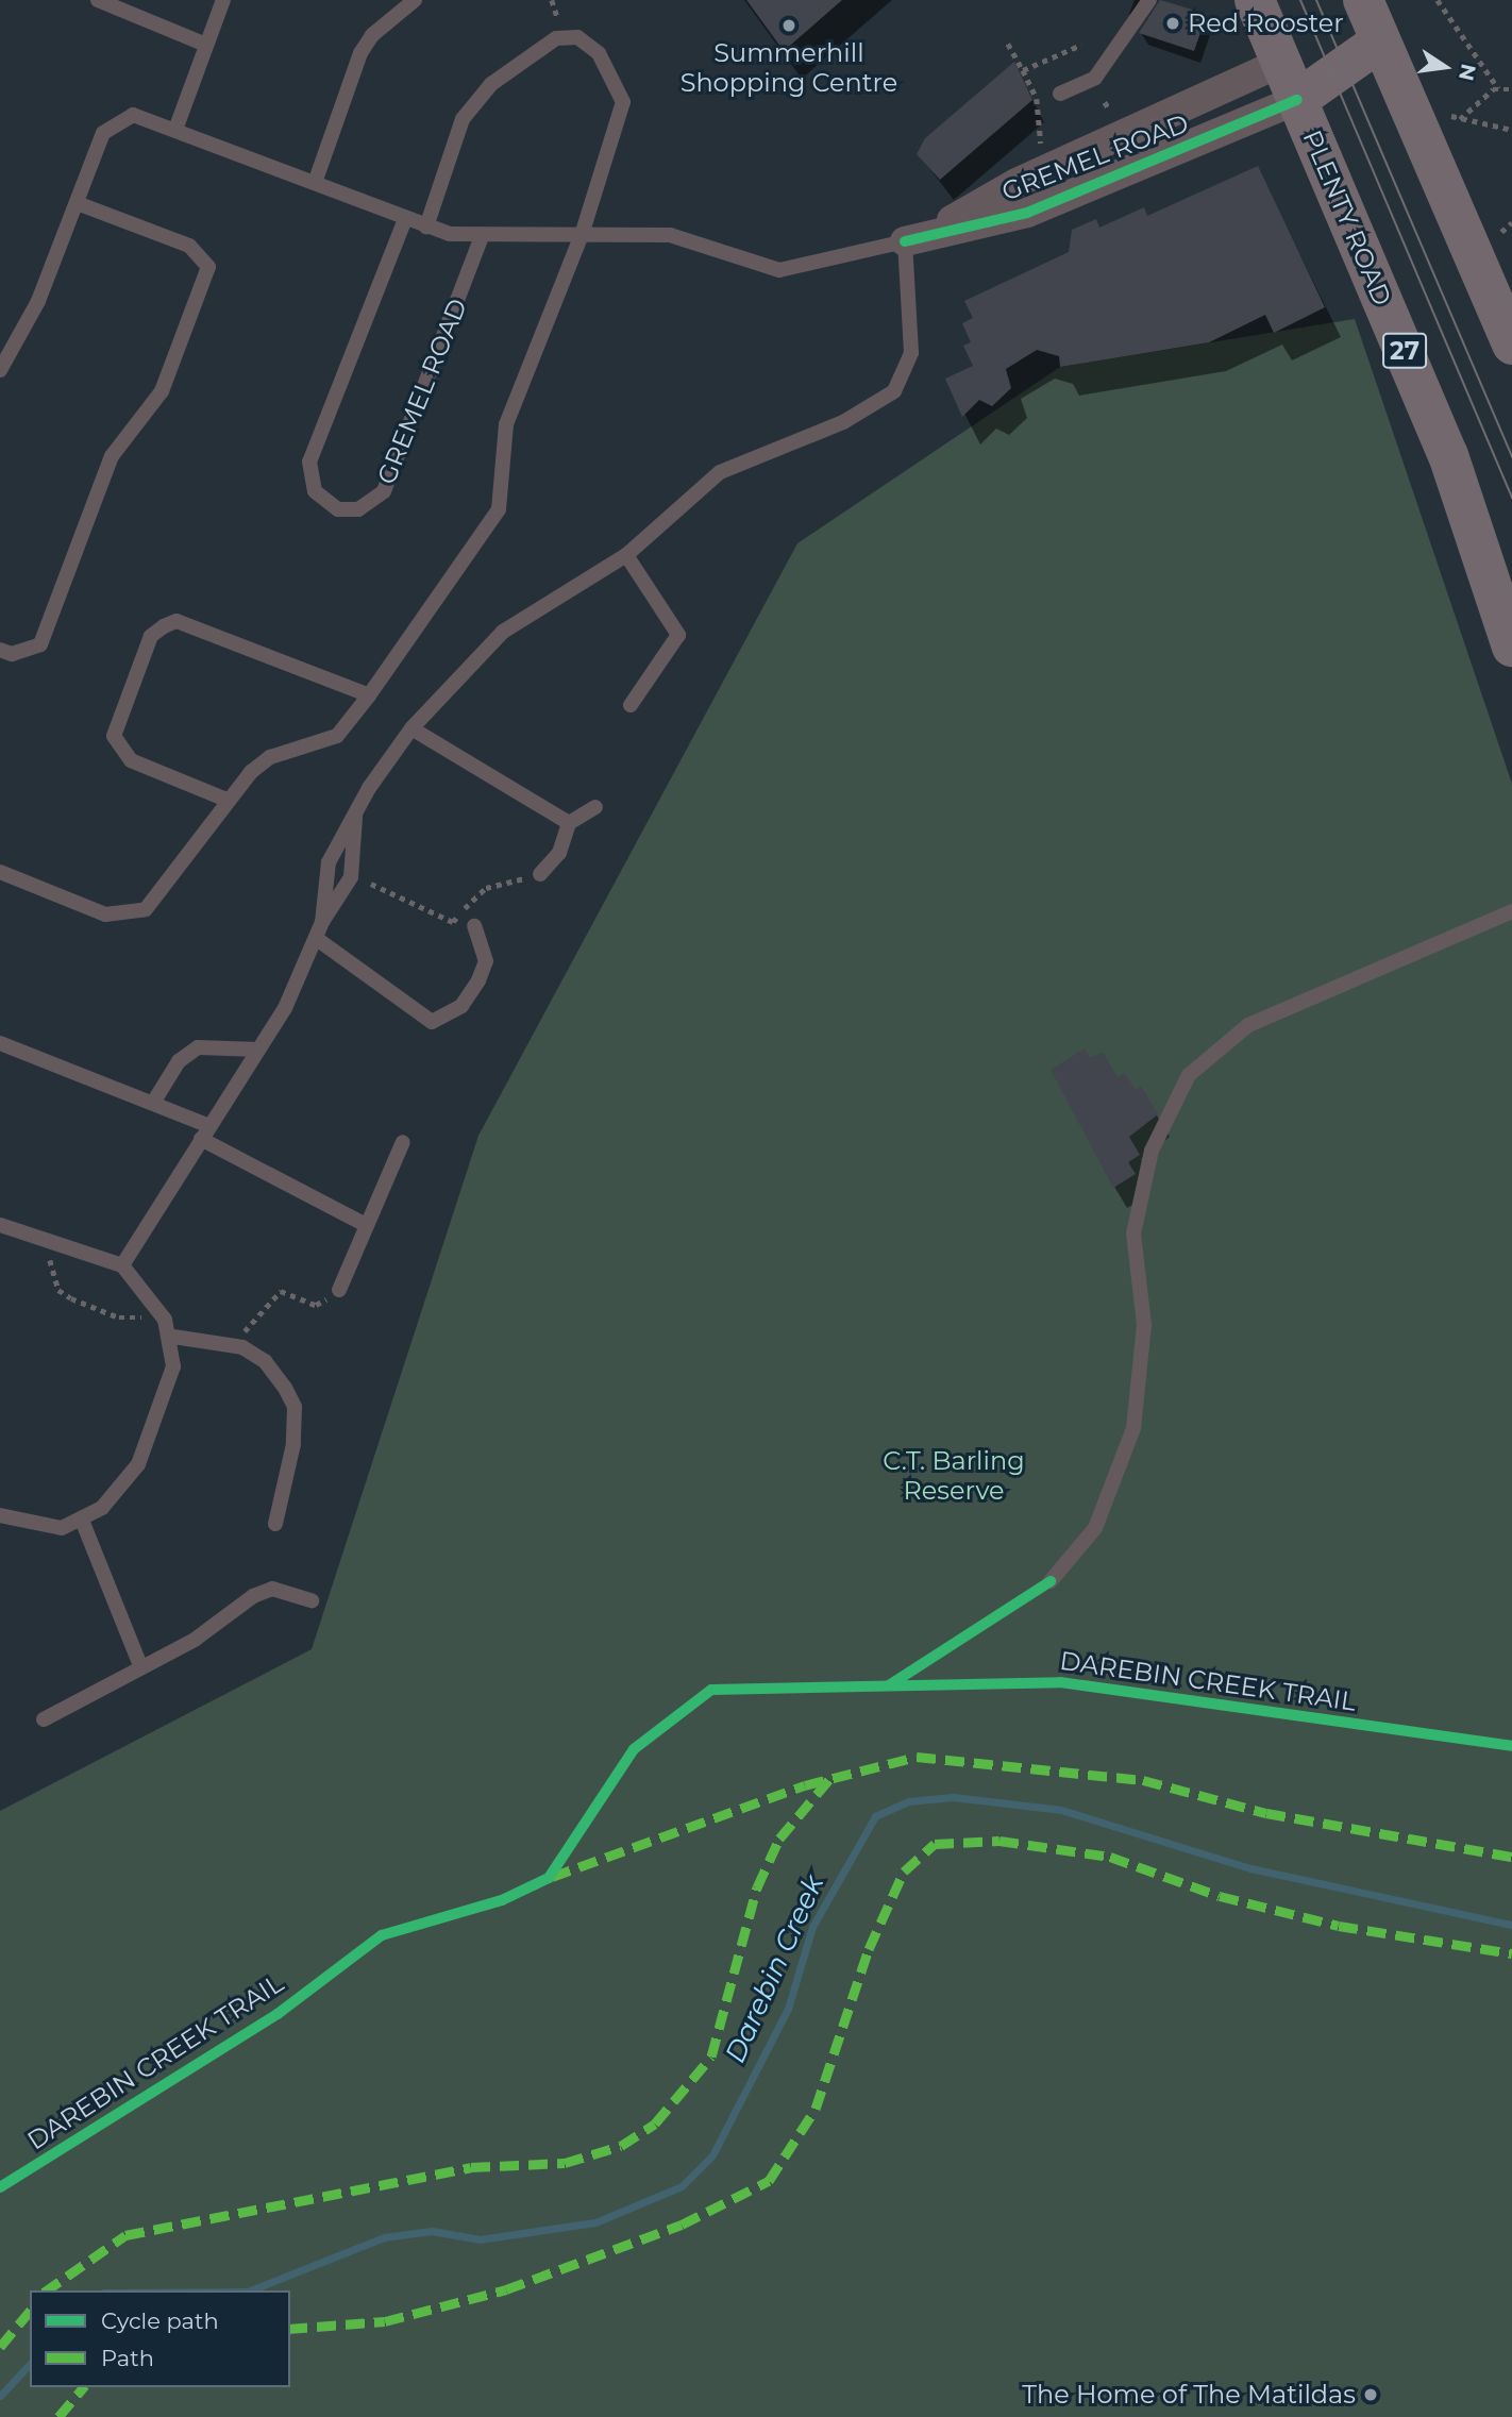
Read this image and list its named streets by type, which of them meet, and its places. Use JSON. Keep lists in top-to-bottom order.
{
  "streets": {
    "highway": ["PLENTY ROAD", "27"],
    "street": ["GREMEL ROAD"],
    "cycle path": ["DAREBIN CREEK TRAIL"]
  },
  "crossings": [
    ["GREMEL ROAD", "PLENTY ROAD"]
  ],
  "water": ["Darebin Creek"],
  "parks": ["C.T. Barling Reserve"],
  "places": ["Red Rooster", "Summerhill Shopping Centre", "The Home of The Matildas"],
  "legend": ["Cycle path", "Path"],
  "north": "right"
}
